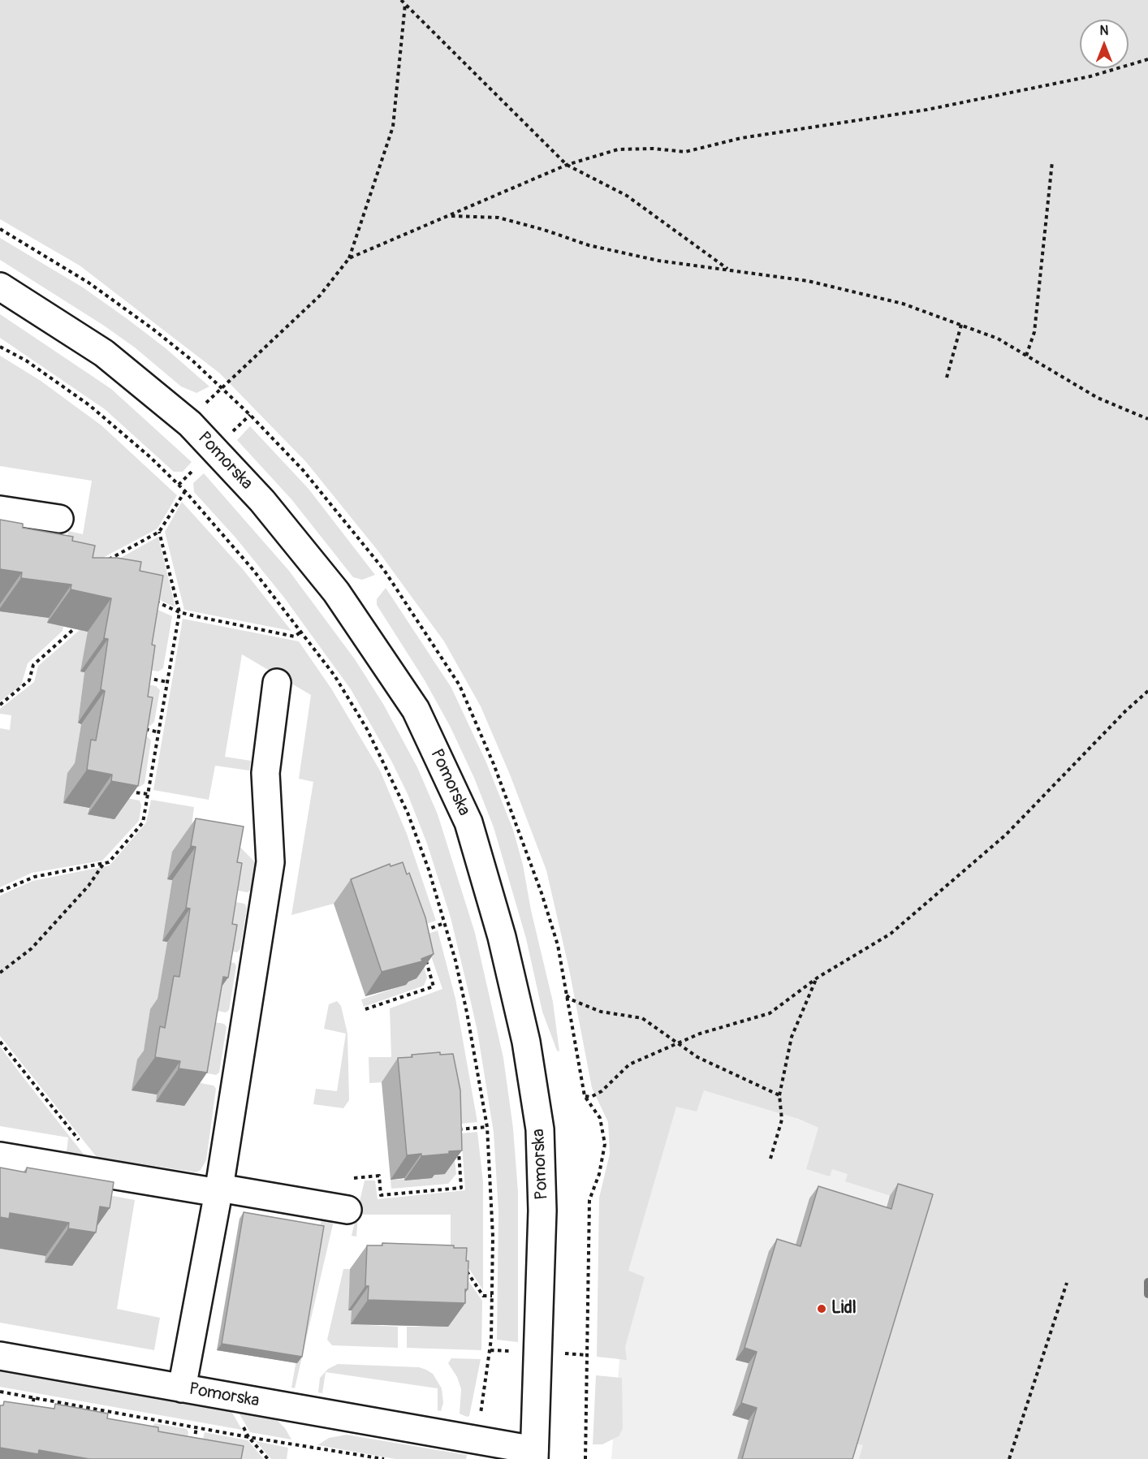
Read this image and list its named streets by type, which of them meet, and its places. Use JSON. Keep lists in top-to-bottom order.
{
  "streets": {
    "main road": ["Pomorska"]
  },
  "places": ["Lidl"],
  "north": "top"
}
